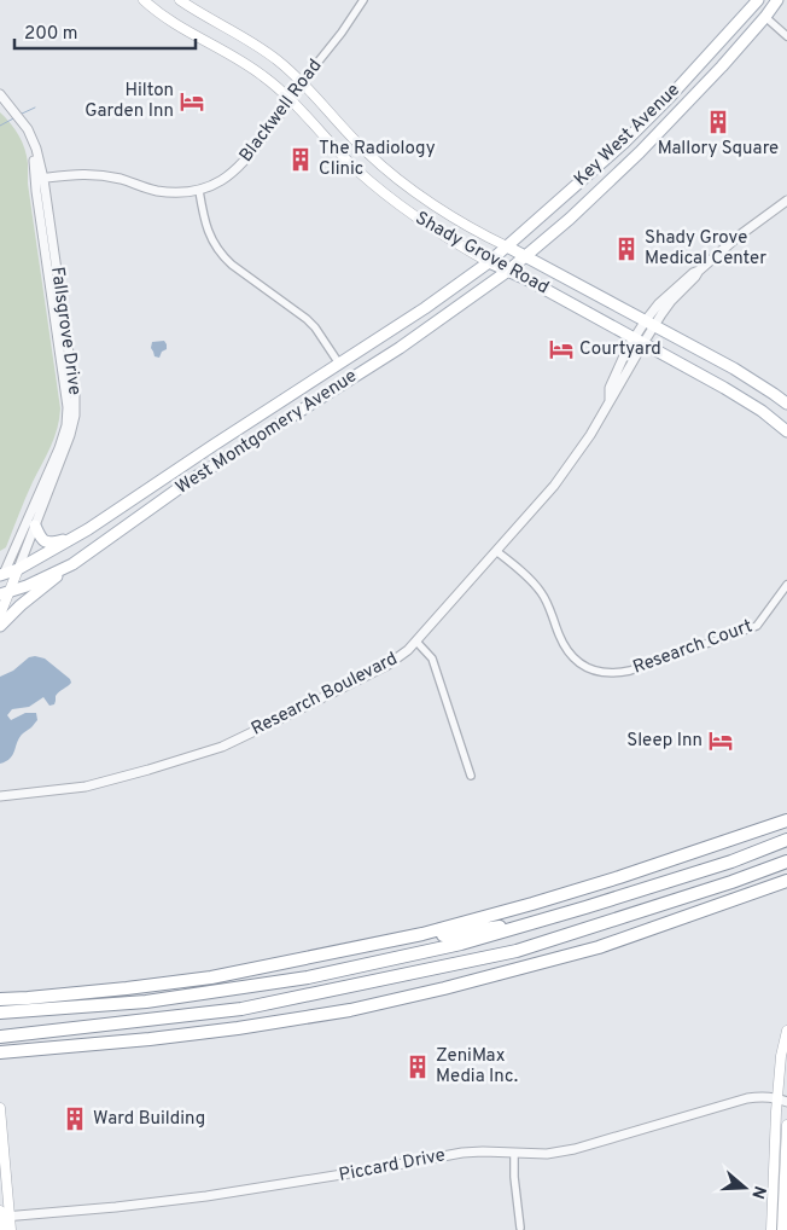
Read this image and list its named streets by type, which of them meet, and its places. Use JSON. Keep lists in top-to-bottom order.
{
  "streets": {
    "main road": ["Key West Avenue", "Shady Grove Road", "West Montgomery Avenue"],
    "street": [
      "Blackwell Road",
      "Fallsgrove Drive",
      "Research Court",
      "Research Boulevard",
      "Piccard Drive"
    ]
  },
  "crossings": [
    ["Blackwell Road", "Shady Grove Road"],
    ["Blackwell Road", "Fallsgrove Drive"],
    ["Key West Avenue", "Shady Grove Road"],
    ["Key West Avenue", "West Montgomery Avenue"],
    ["Shady Grove Road", "West Montgomery Avenue"],
    ["Shady Grove Road", "Research Boulevard"],
    ["Fallsgrove Drive", "West Montgomery Avenue"],
    ["Research Court", "Research Boulevard"]
  ],
  "places": {
    "hotel": ["Hilton Garden Inn", "Courtyard", "Sleep Inn"],
    "building": [
      "Mallory Square",
      "The Radiology Clinic",
      "Shady Grove Medical Center",
      "ZeniMax Media Inc.",
      "Ward Building"
    ]
  },
  "scale_bar": "200 m",
  "north": "right"
}
